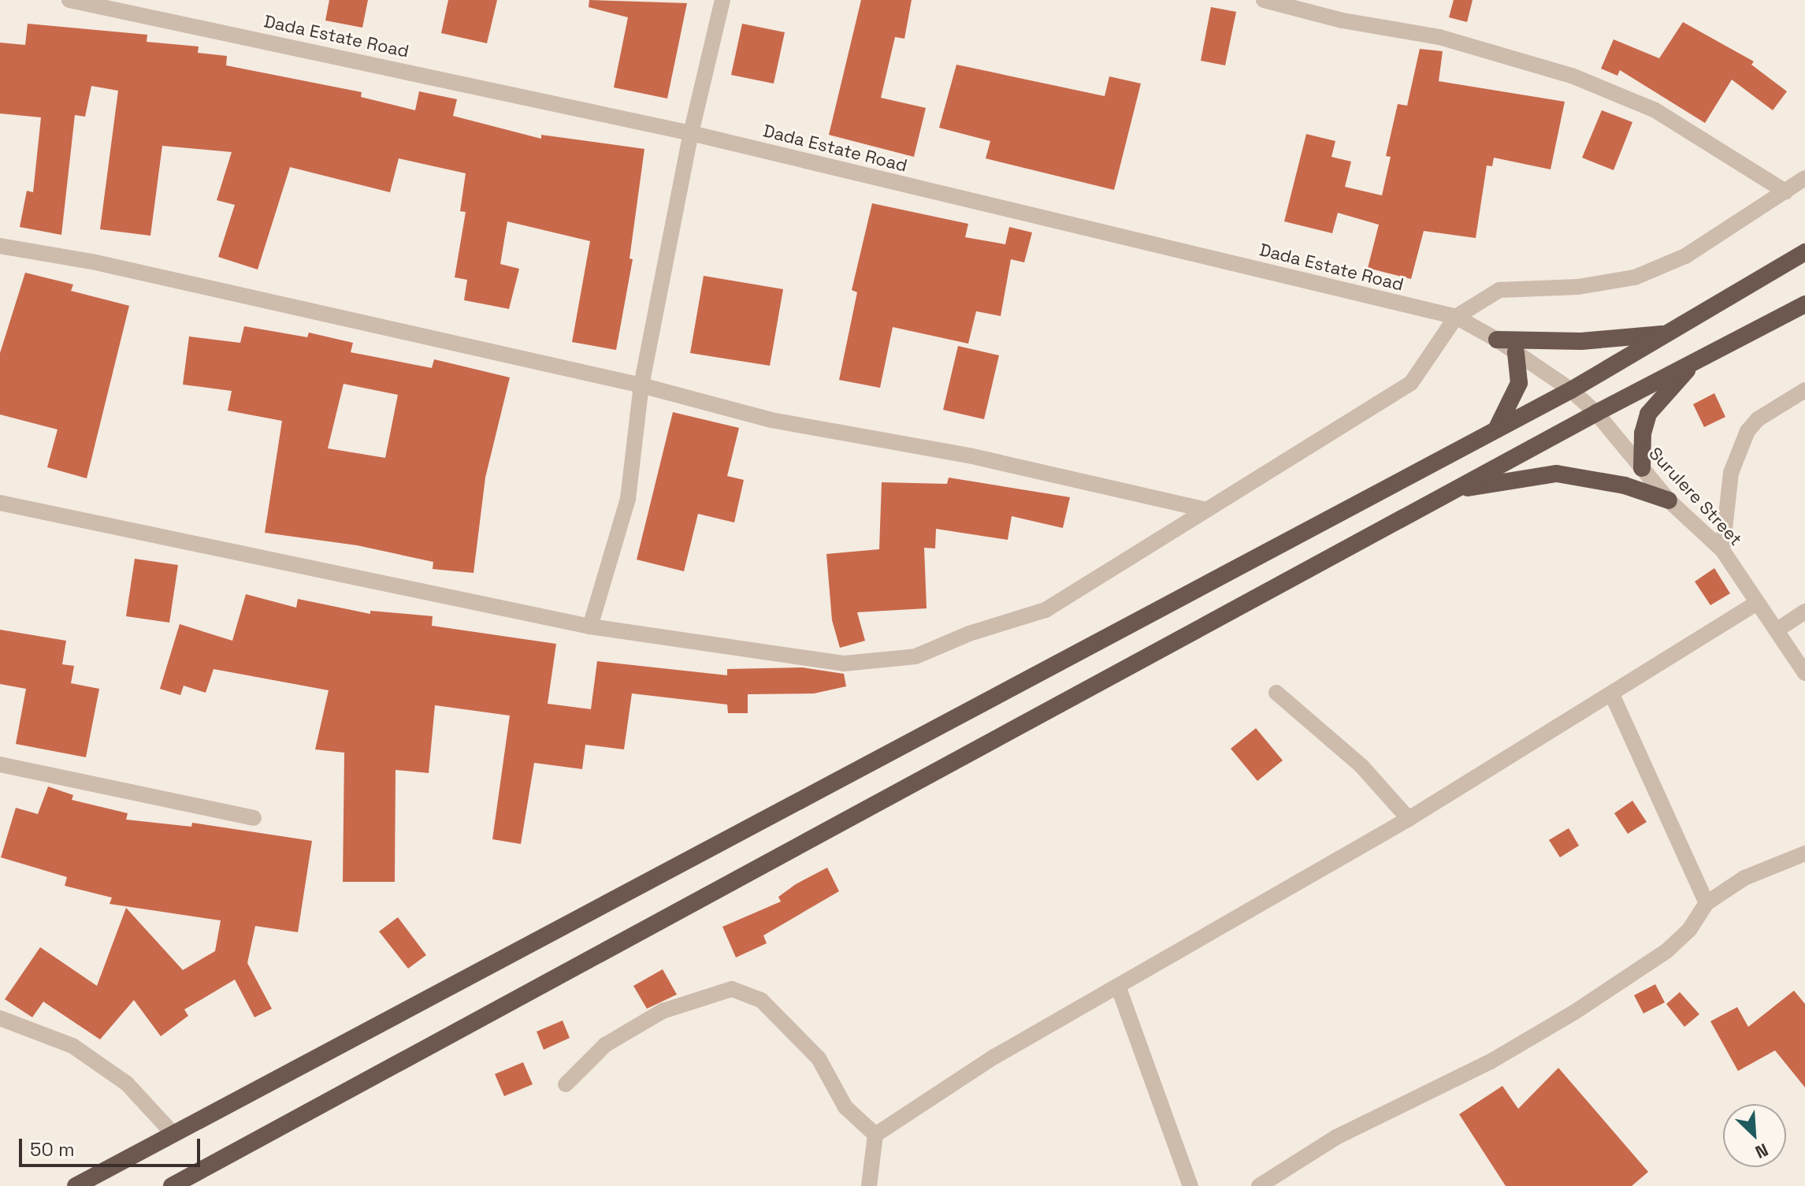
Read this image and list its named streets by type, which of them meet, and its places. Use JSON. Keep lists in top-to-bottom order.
{
  "streets": {
    "street": ["Dada Estate Road", "Surulere Street"]
  },
  "crossings": [
    ["Dada Estate Road", "Surulere Street"]
  ],
  "scale_bar": "50 m",
  "north": "bottom right"
}
